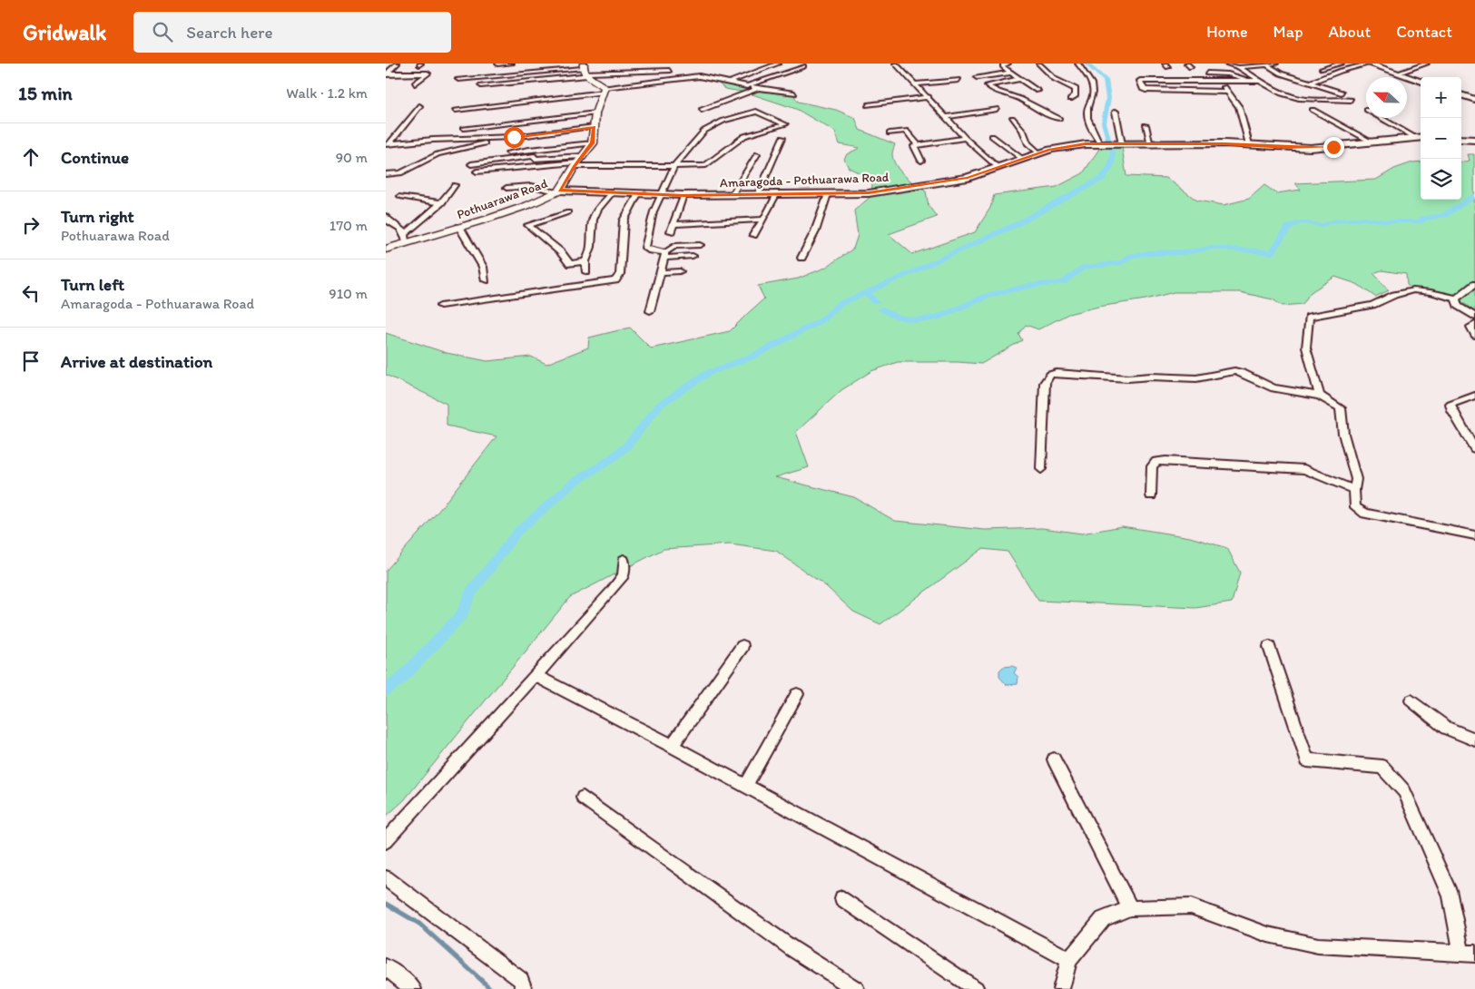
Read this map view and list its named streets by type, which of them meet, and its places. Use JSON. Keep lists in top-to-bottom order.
{
  "streets": {
    "main road": ["Pothuarawa Road"],
    "street": ["Amaragoda - Pothuarawa Road"]
  },
  "crossings": [
    ["Amaragoda - Pothuarawa Road", "Pothuarawa Road"]
  ],
  "north": "left",
  "page": {
    "header": "Gridwalk",
    "search": "Search here",
    "nav": [
      "Home",
      "Map",
      "About",
      "Contact"
    ],
    "heading": ["15 min", "Walk · 1.2 km"],
    "map_buttons": ["+", "−"],
    "list": [
      ["Continue", "90 m"],
      ["Turn right", "Pothuarawa Road", "170 m"],
      ["Turn left", "Amaragoda - Pothuarawa Road", "910 m"],
      "Arrive at destination"
    ]
  }
}
